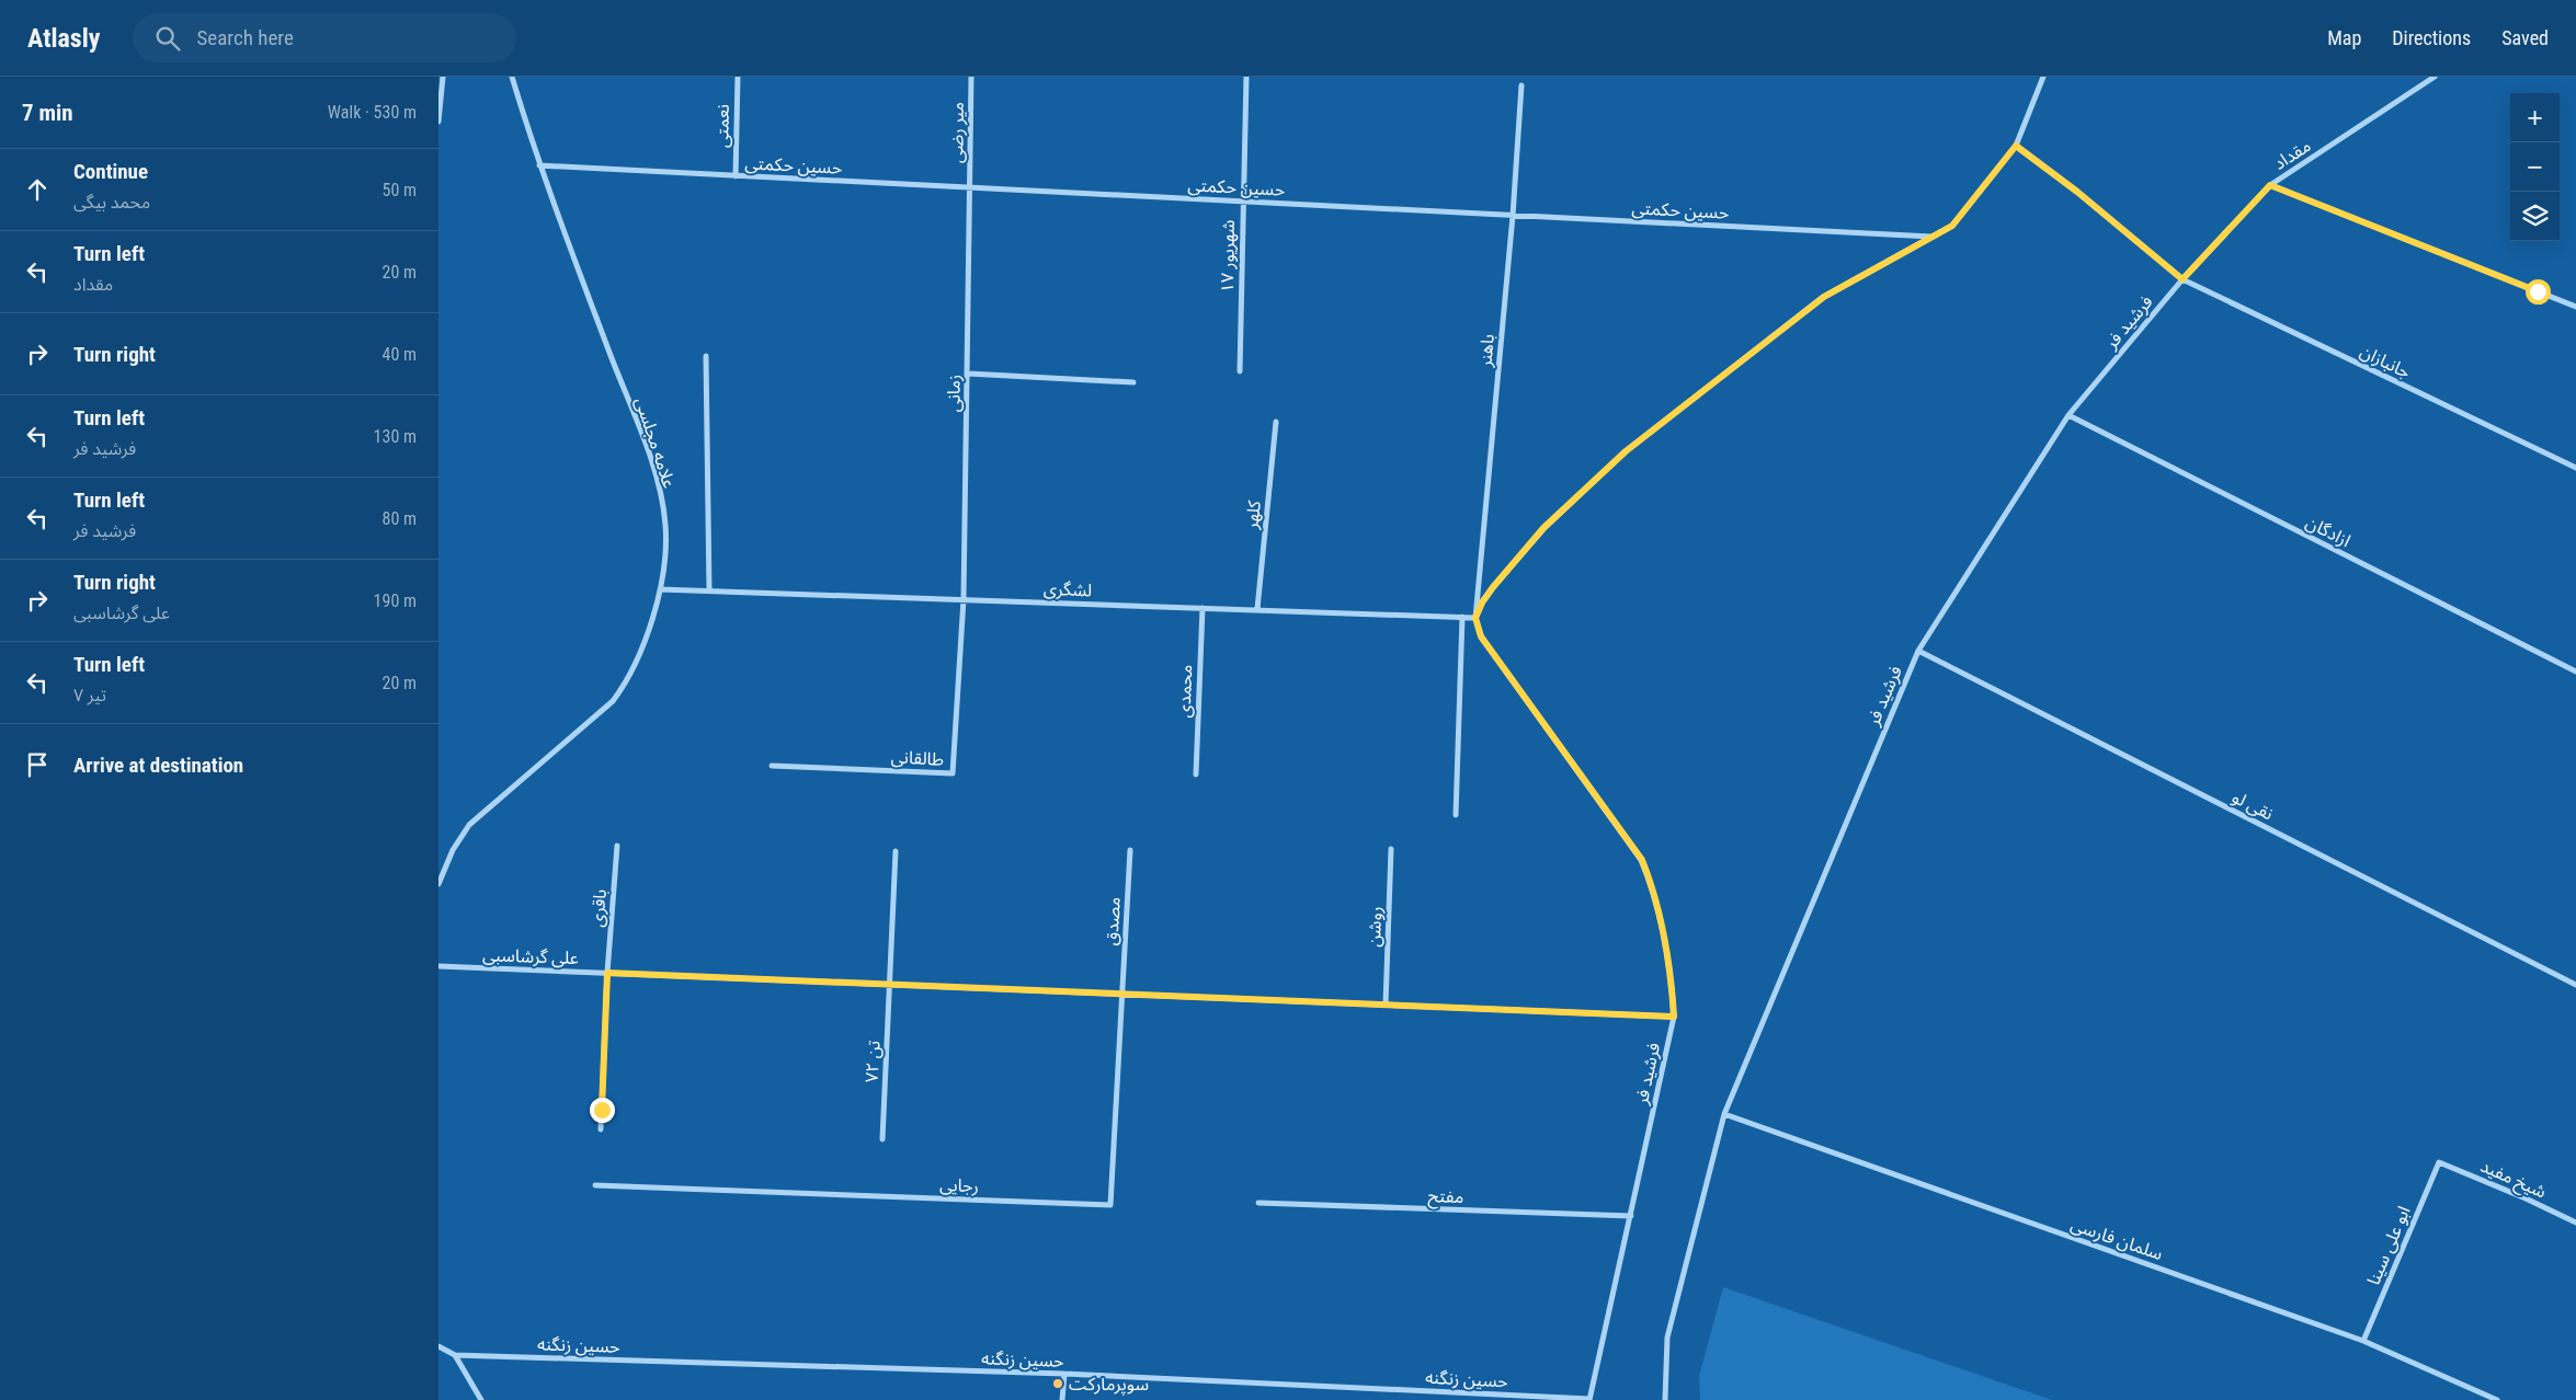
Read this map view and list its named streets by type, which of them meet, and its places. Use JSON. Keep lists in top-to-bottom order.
{
  "streets": {
    "street": [
      "نعمتی",
      "میر رضی",
      "مقداد",
      "حسین حکمتی",
      "۱۷ شهریور",
      "فرشید فر",
      "باهنر",
      "جانبازان",
      "زمانی",
      "علامه مجلسی",
      "کلهر",
      "ازادگان",
      "لشگری",
      "محمدی",
      "طالقانی",
      "نقی لو",
      "باقری",
      "مصدق",
      "روشن",
      "علی گرشاسبی",
      "۷۲ تن",
      "شیخ مفید",
      "رجایی",
      "مفتح",
      "سلمان فارسی",
      "ابو علی سینا",
      "حسین زنگنه"
    ]
  },
  "crossings": [
    ["نعمتی", "حسین حکمتی"],
    ["میر رضی", "حسین حکمتی"],
    ["میر رضی", "زمانی"],
    ["مقداد", "فرشید فر"],
    ["مقداد", "جانبازان"],
    ["حسین حکمتی", "۱۷ شهریور"],
    ["حسین حکمتی", "باهنر"],
    ["حسین حکمتی", "زمانی"],
    ["حسین حکمتی", "علامه مجلسی"],
    ["فرشید فر", "باهنر"],
    ["فرشید فر", "جانبازان"],
    ["فرشید فر", "ازادگان"],
    ["فرشید فر", "لشگری"],
    ["فرشید فر", "نقی لو"],
    ["فرشید فر", "علی گرشاسبی"],
    ["فرشید فر", "مفتح"],
    ["فرشید فر", "سلمان فارسی"],
    ["فرشید فر", "حسین زنگنه"],
    ["باهنر", "لشگری"],
    ["زمانی", "لشگری"],
    ["زمانی", "طالقانی"],
    ["علامه مجلسی", "لشگری"],
    ["کلهر", "لشگری"],
    ["لشگری", "محمدی"],
    ["لشگری", "طالقانی"],
    ["باقری", "علی گرشاسبی"],
    ["مصدق", "علی گرشاسبی"],
    ["مصدق", "رجایی"],
    ["روشن", "علی گرشاسبی"],
    ["علی گرشاسبی", "۷۲ تن"],
    ["علی گرشاسبی", "رجایی"],
    ["شیخ مفید", "ابو علی سینا"],
    ["سلمان فارسی", "ابو علی سینا"]
  ],
  "places": ["سوپرمارکت"],
  "page": {
    "header": "Atlasly",
    "search": "Search here",
    "nav": ["Map", "Directions", "Saved"],
    "heading": ["7 min", "Walk · 530 m"],
    "map_buttons": ["+", "−"],
    "list": [
      ["Continue", "محمد بیگی", "50 m"],
      ["Turn left", "مقداد", "20 m"],
      ["Turn right", "40 m"],
      ["Turn left", "فرشید فر", "130 m"],
      ["Turn left", "فرشید فر", "80 m"],
      ["Turn right", "علی گرشاسبی", "190 m"],
      ["Turn left", "۷ تیر", "20 m"],
      "Arrive at destination"
    ]
  }
}
